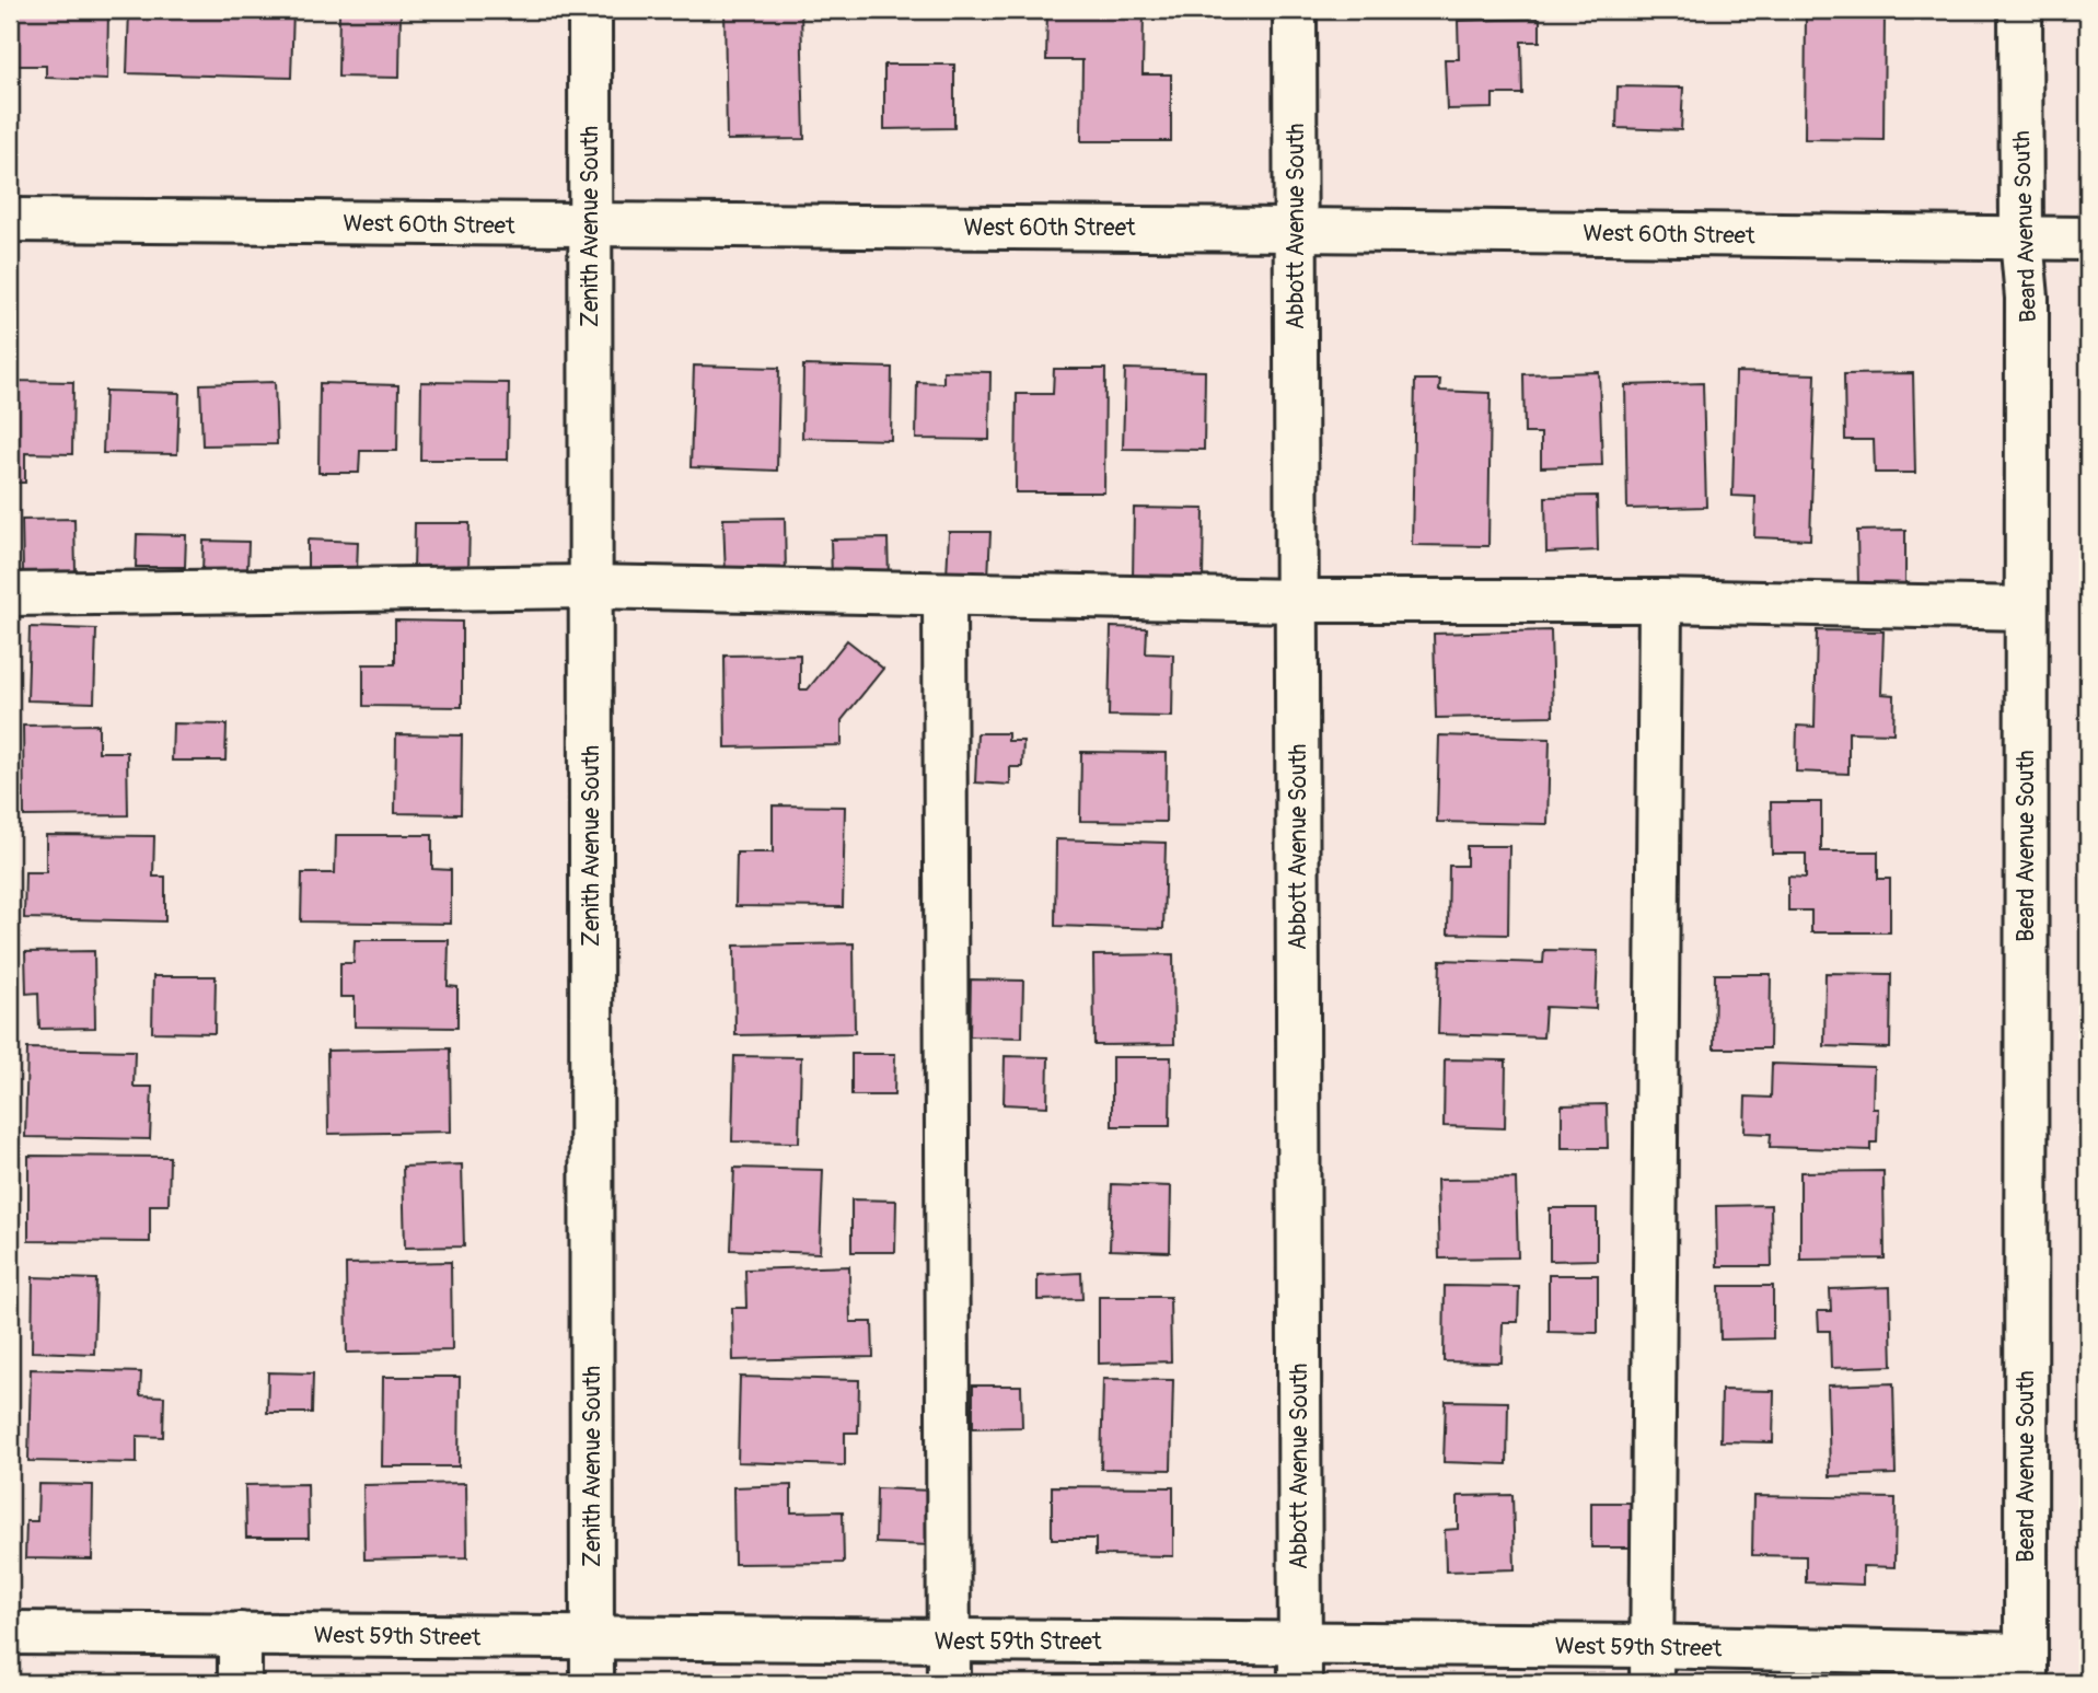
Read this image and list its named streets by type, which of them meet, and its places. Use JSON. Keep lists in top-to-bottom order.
{
  "streets": {
    "street": [
      "West 60th Street",
      "Zenith Avenue South",
      "Abbott Avenue South",
      "Beard Avenue South",
      "West 59th Street"
    ]
  },
  "crossings": [
    ["West 60th Street", "Zenith Avenue South"],
    ["West 60th Street", "Abbott Avenue South"],
    ["West 60th Street", "Beard Avenue South"],
    ["Zenith Avenue South", "West 59th Street"],
    ["Abbott Avenue South", "West 59th Street"],
    ["Beard Avenue South", "West 59th Street"]
  ]
}
